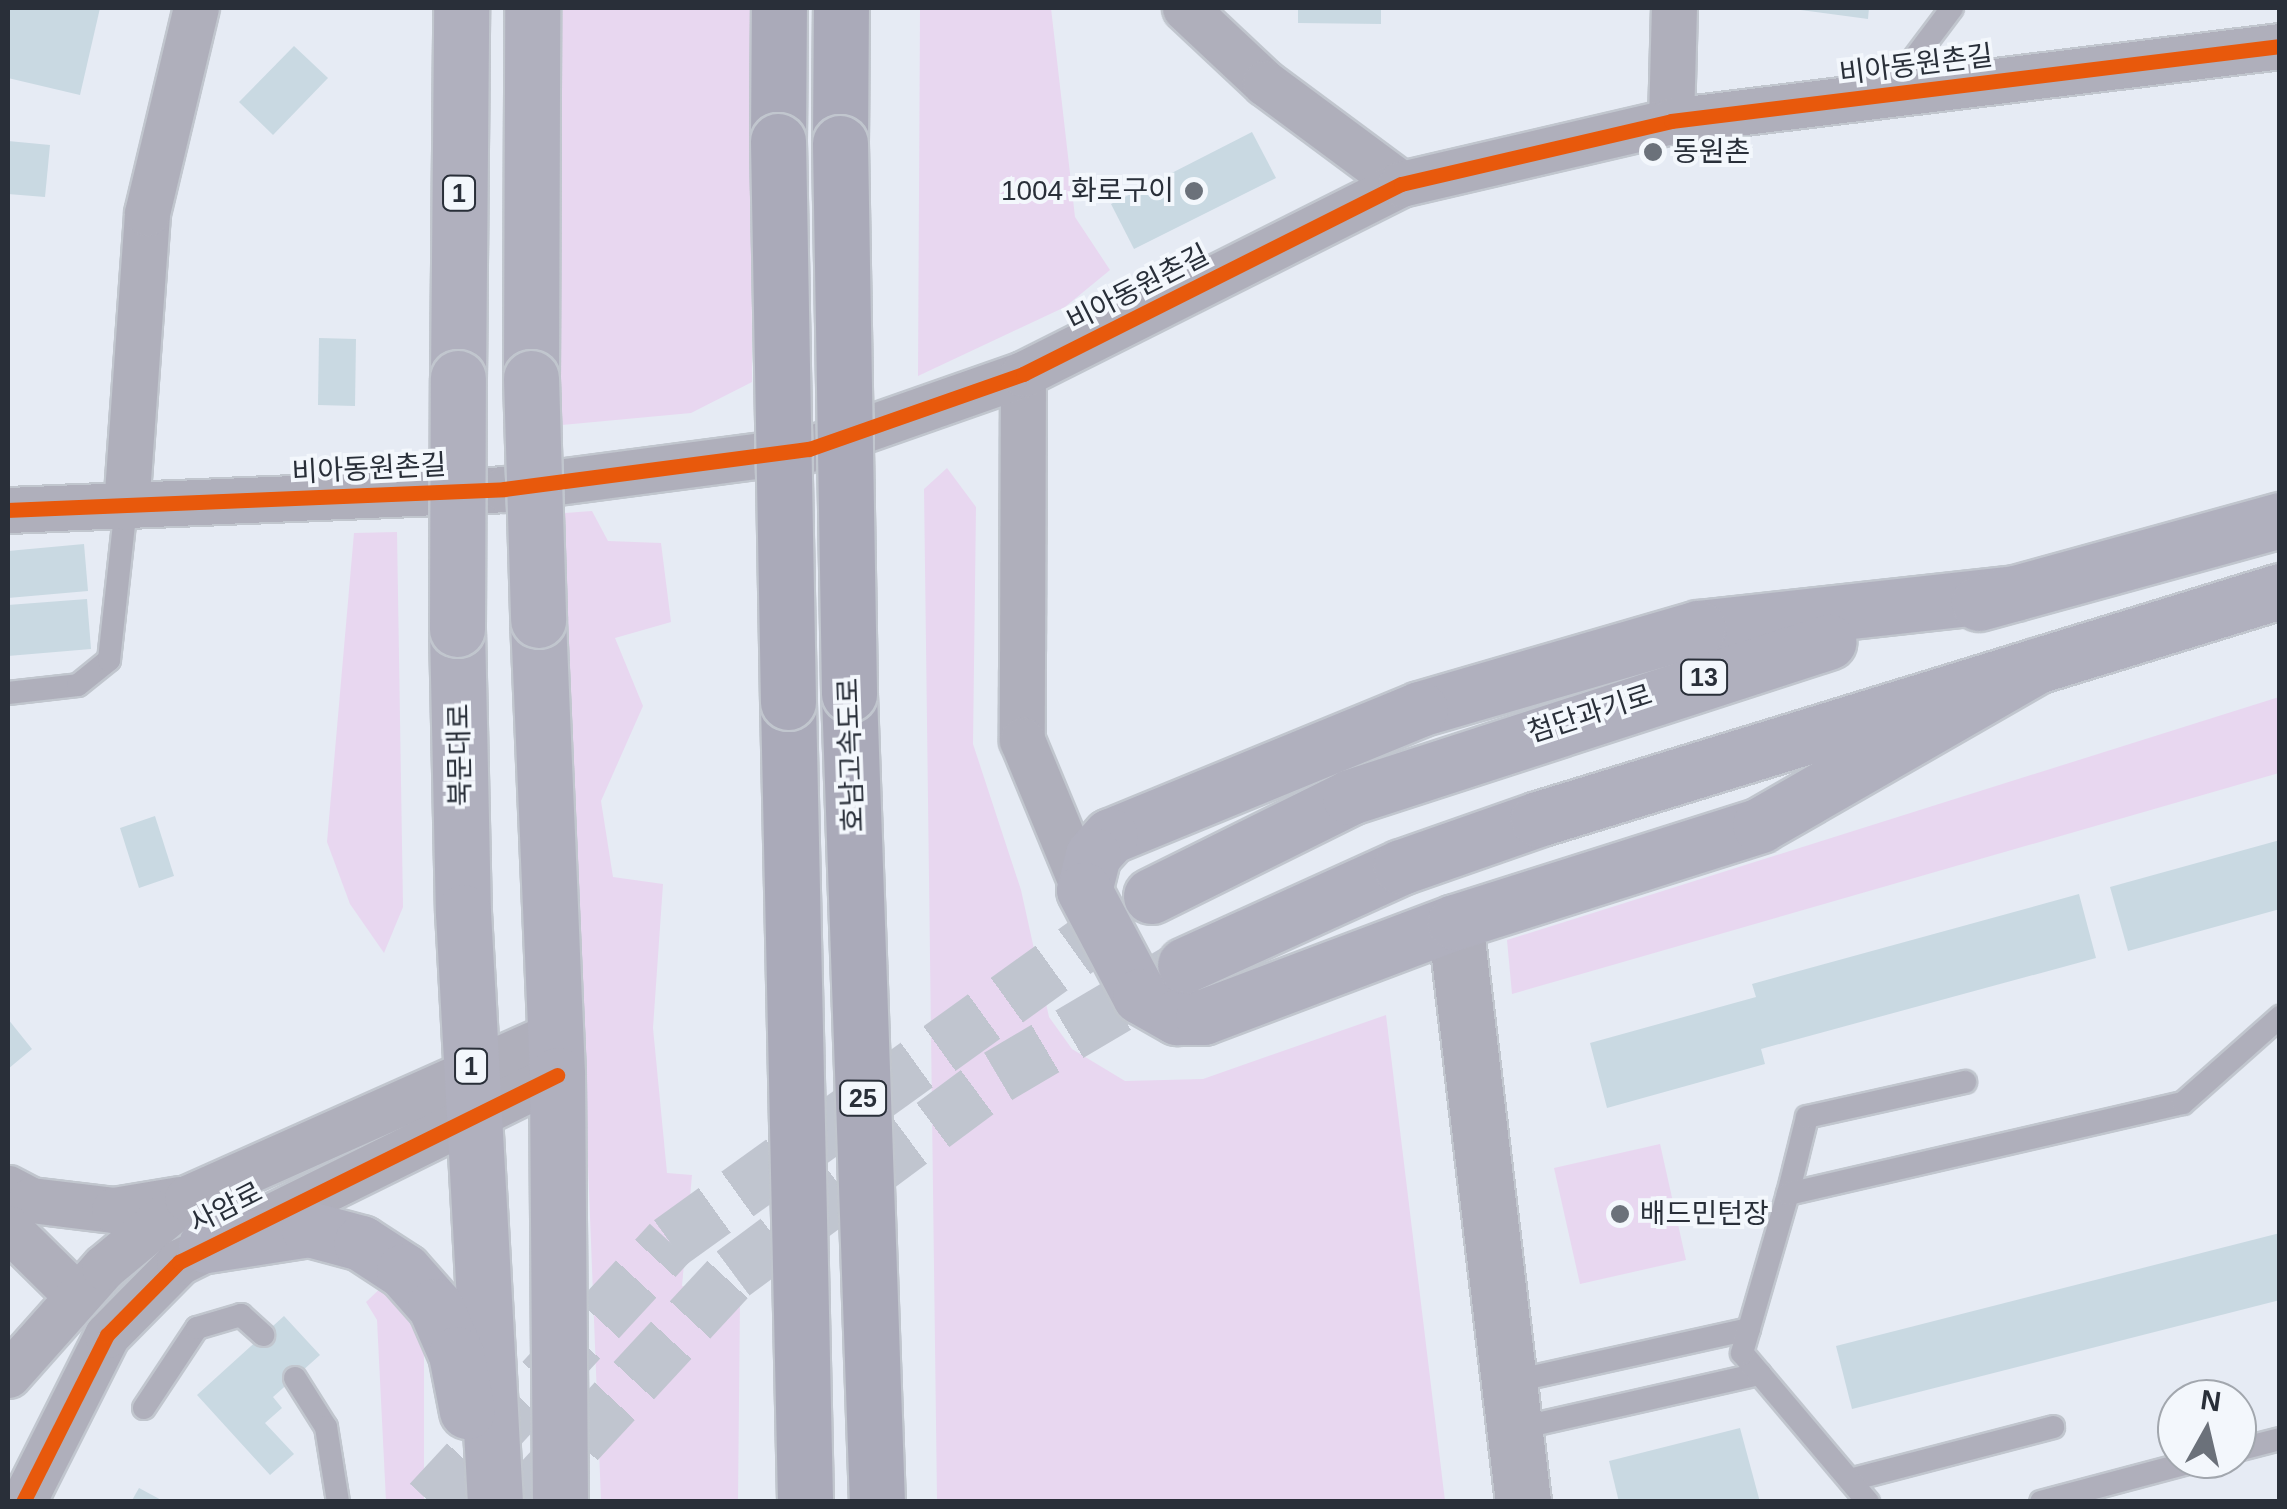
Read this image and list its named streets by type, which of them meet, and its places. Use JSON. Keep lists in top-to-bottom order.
{
  "streets": {
    "highway": ["호남고속도로", "25"],
    "main road": [
      "1",
      "13",
      "첨단과기로",
      "북문대로"
    ],
    "street": ["비아동원촌길", "사암로"]
  },
  "crossings": [
    ["북문대로", "사암로"]
  ],
  "places": ["동원촌", "1004 화로구이", "배드민턴장"],
  "north": "top"
}
